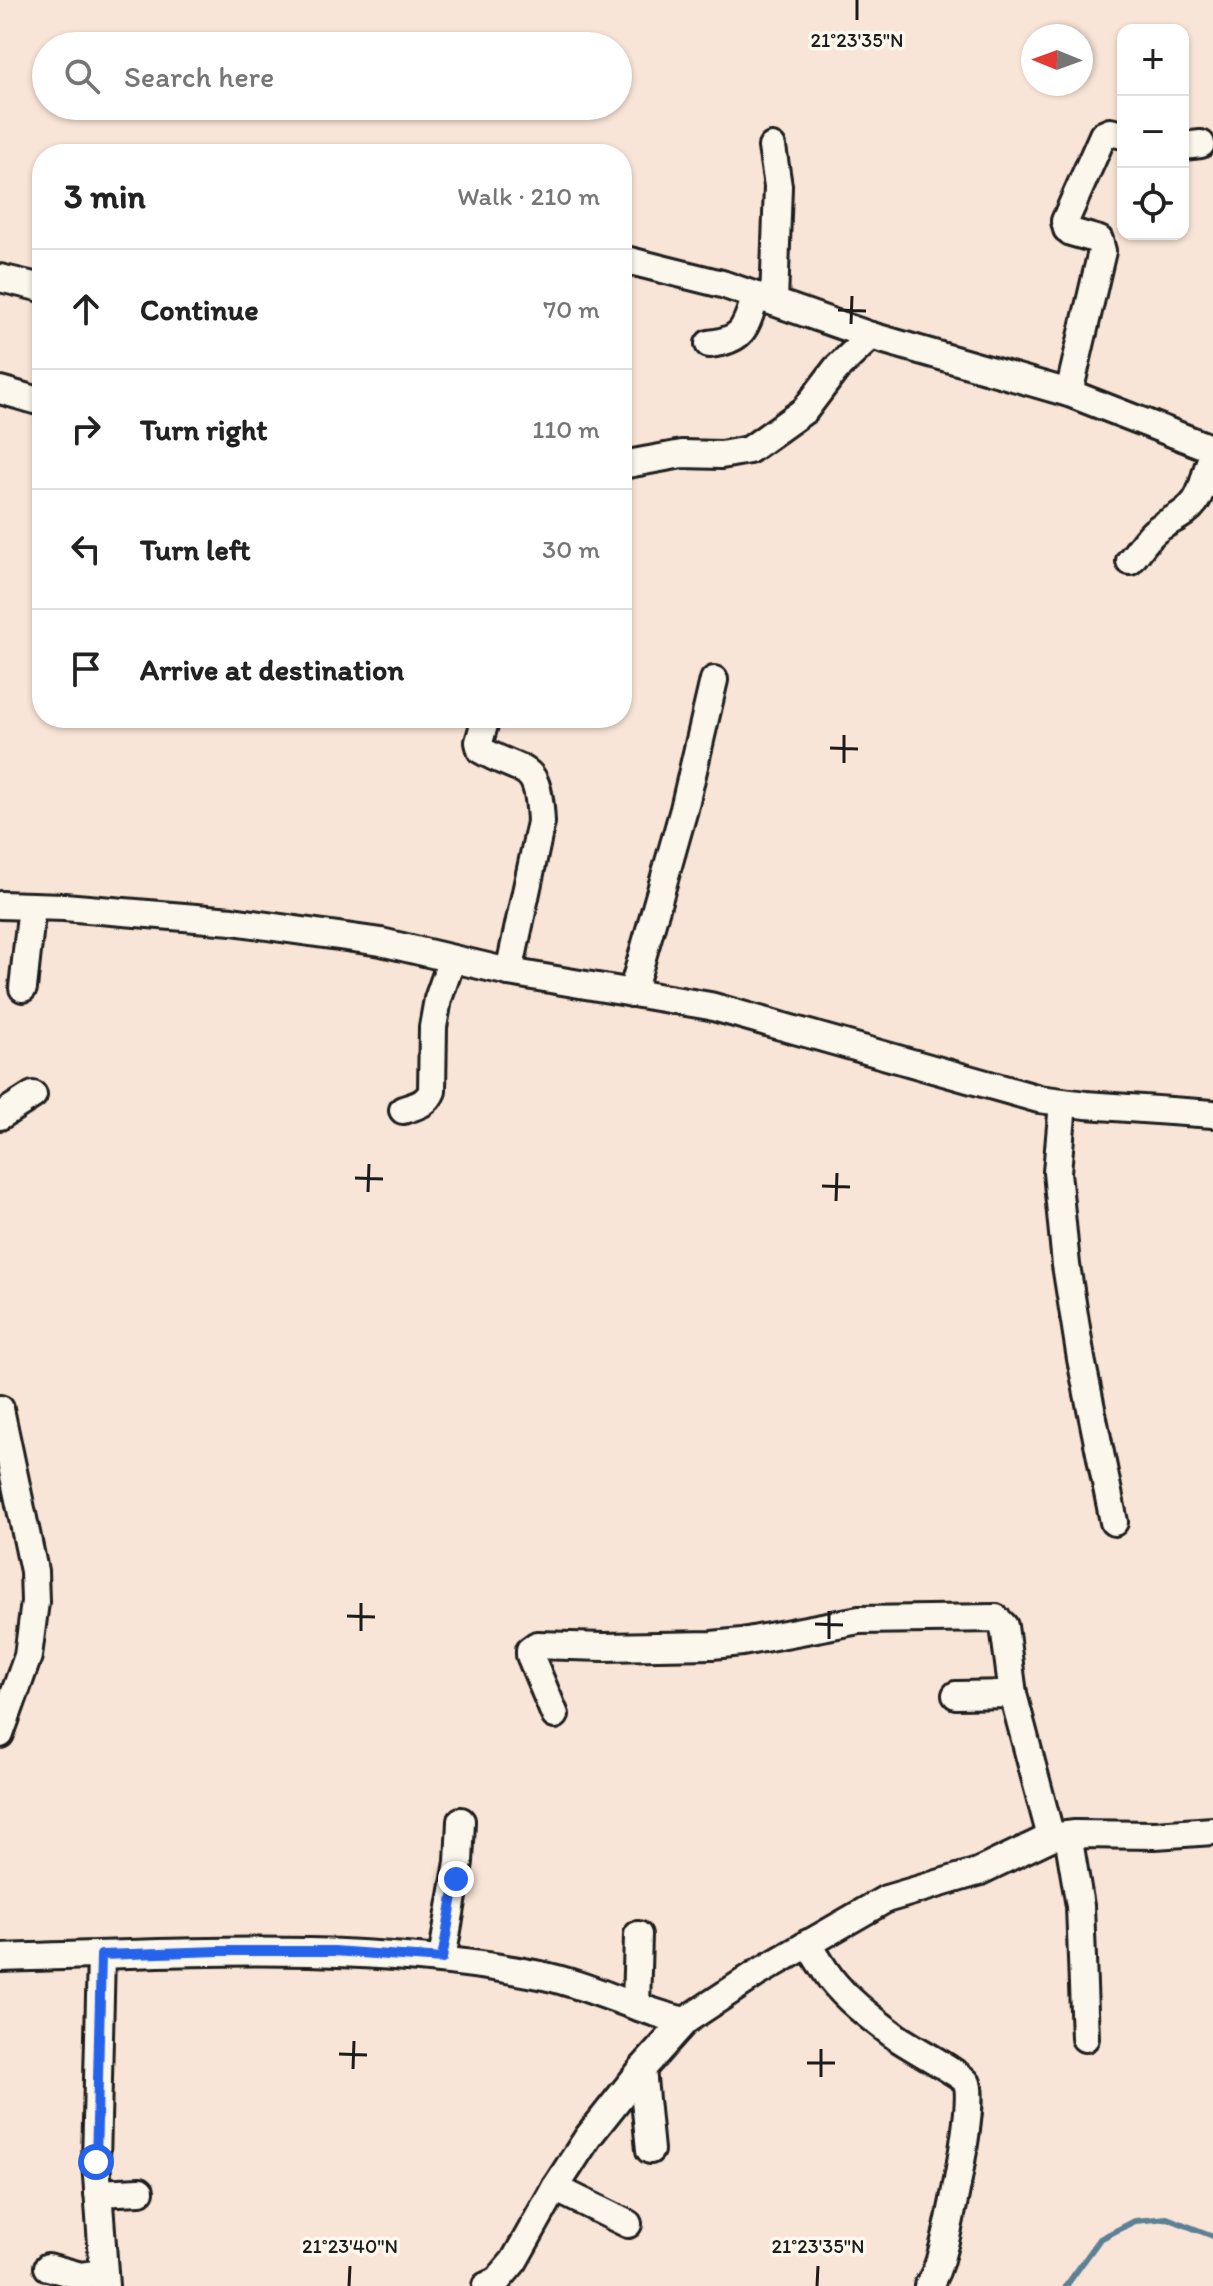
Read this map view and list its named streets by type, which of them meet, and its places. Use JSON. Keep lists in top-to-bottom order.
{
  "north": "left",
  "page": {
    "map_buttons": ["+", "−"],
    "search": "Search here",
    "heading": ["3 min", "Walk · 210 m"],
    "list": [
      ["Continue", "70 m"],
      ["Turn right", "110 m"],
      ["Turn left", "30 m"],
      "Arrive at destination"
    ]
  },
  "coordinates": ["21°23'35\"N", "21°23'40\"N"]
}
